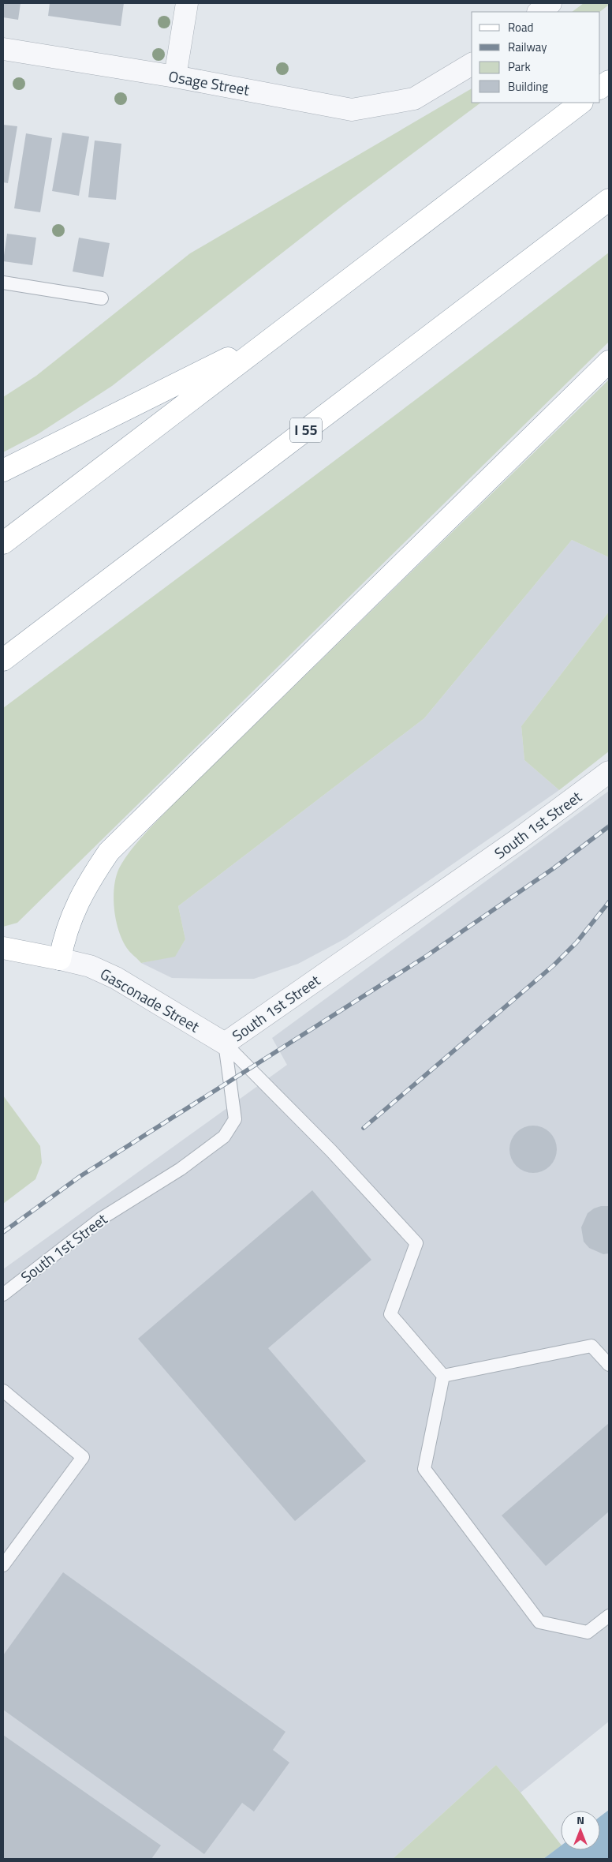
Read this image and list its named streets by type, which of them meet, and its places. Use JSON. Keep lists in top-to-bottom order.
{
  "streets": {
    "main road": ["I 55", "Gasconade Street"],
    "street": ["Osage Street", "South 1st Street"]
  },
  "crossings": [
    ["South 1st Street", "Gasconade Street"]
  ],
  "legend": [
    "Road",
    "Railway",
    "Park",
    "Building"
  ],
  "north": "top"
}
